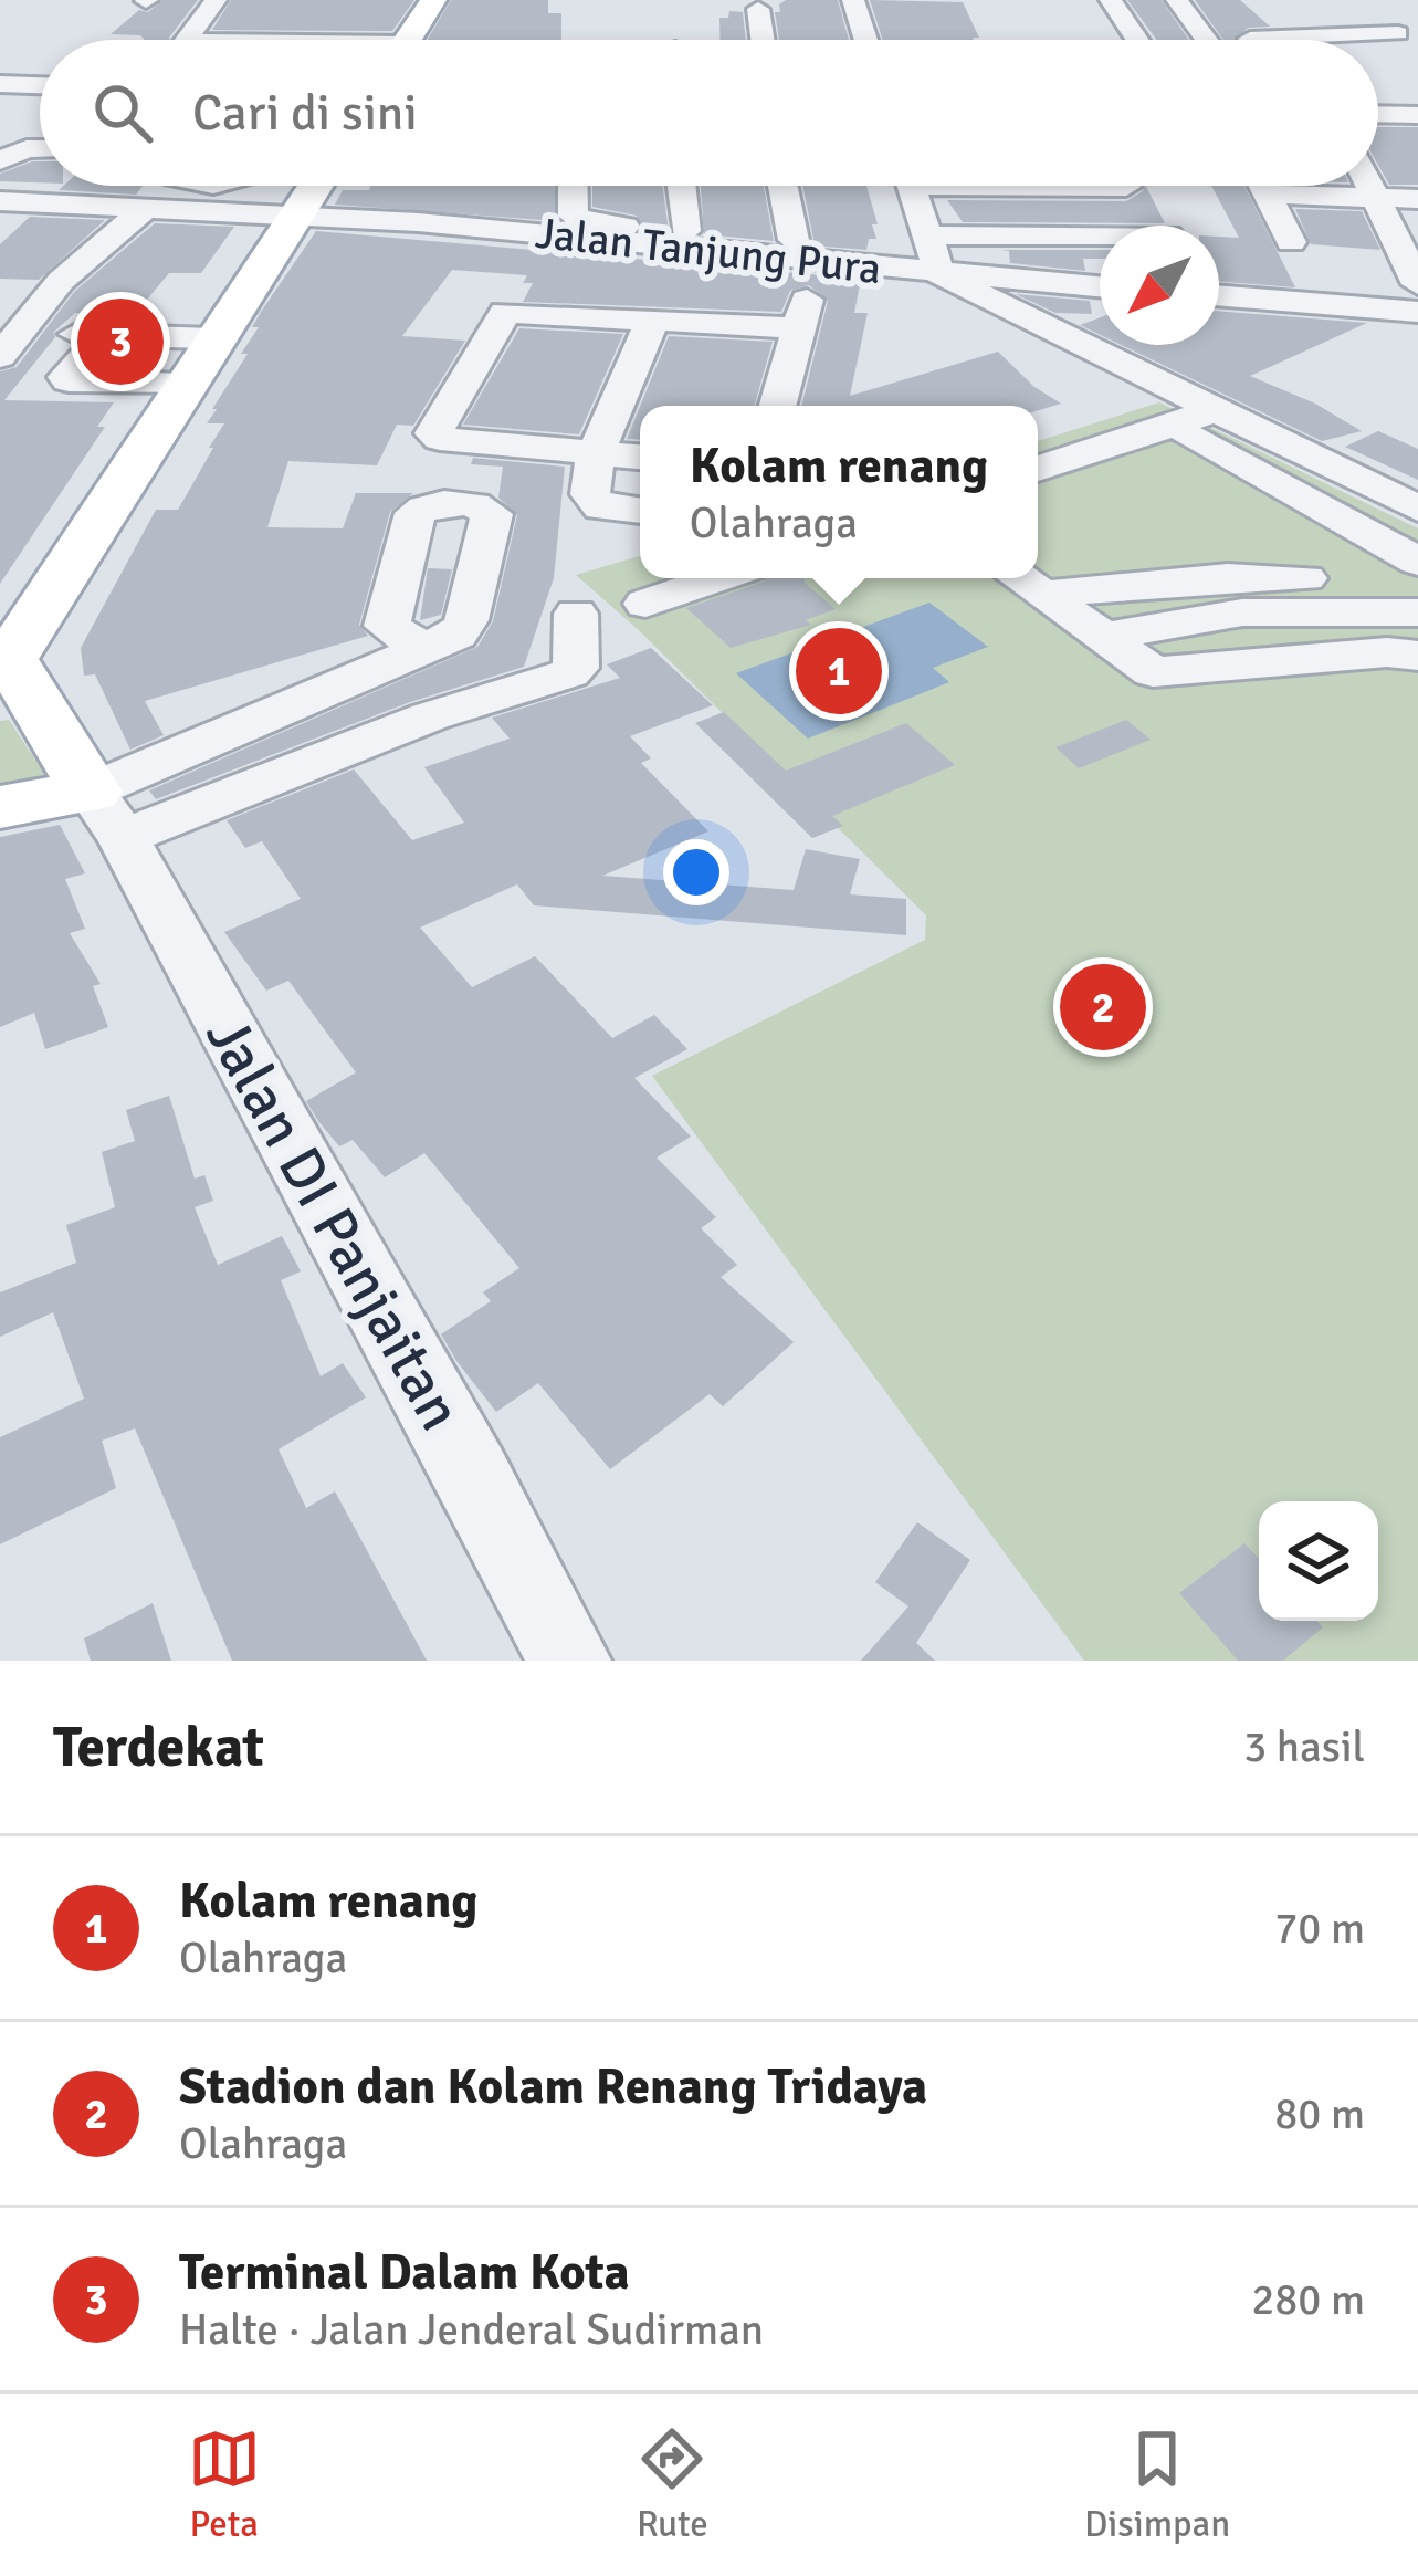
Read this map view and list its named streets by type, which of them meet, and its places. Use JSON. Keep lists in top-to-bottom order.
{
  "streets": {
    "street": ["Jalan Tanjung Pura", "Jalan DI Panjaitan"]
  },
  "north": "bottom left",
  "page": {
    "search": "Cari di sini",
    "pins": ["3", "1", "2"],
    "popup": ["Kolam renang", "Olahraga"],
    "heading": ["Terdekat", "3 hasil"],
    "list": [
      {
        "mark": "1",
        "name": "Kolam renang",
        "note": "Olahraga",
        "value": "70 m"
      },
      {
        "mark": "2",
        "name": "Stadion dan Kolam Renang Tridaya",
        "note": "Olahraga",
        "value": "80 m"
      },
      {
        "mark": "3",
        "name": "Terminal Dalam Kota",
        "note": "Halte · Jalan Jenderal Sudirman",
        "value": "280 m"
      }
    ],
    "nav": ["Peta", "Rute", "Disimpan"]
  }
}
